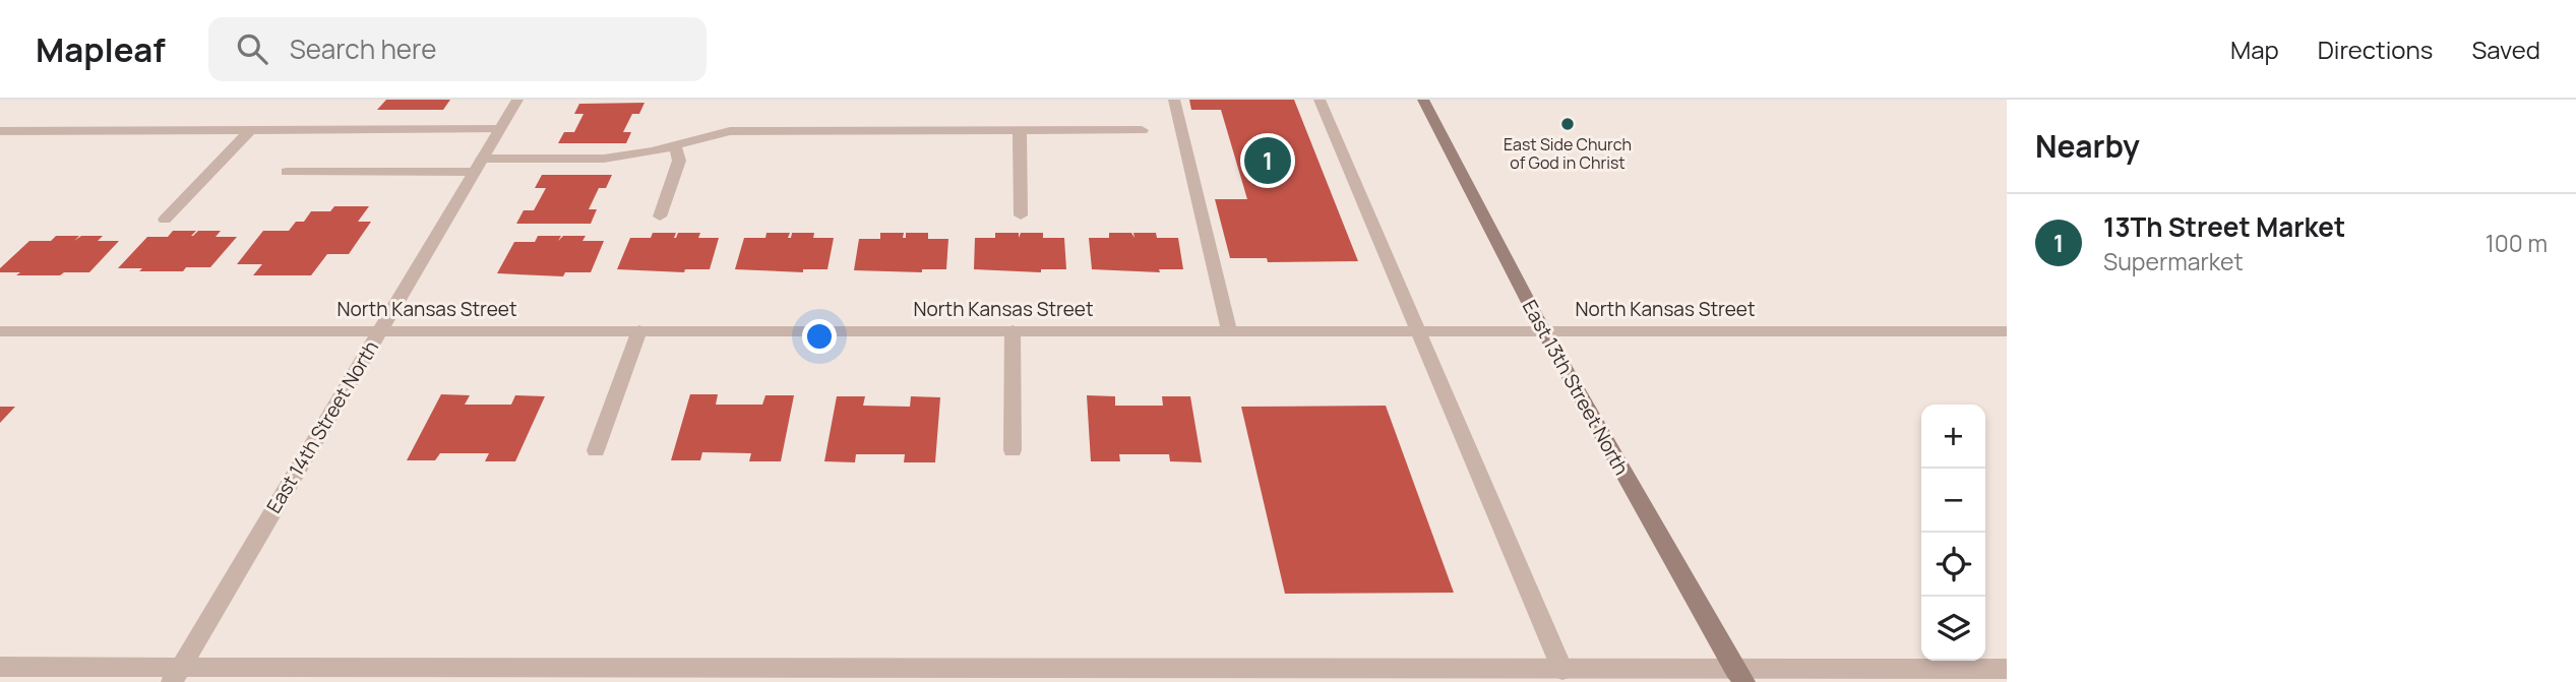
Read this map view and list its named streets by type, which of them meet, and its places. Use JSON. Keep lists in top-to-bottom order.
{
  "streets": {
    "main road": ["East 13th Street North"],
    "street": ["North Kansas Street", "East 14th Street North"]
  },
  "crossings": [
    ["North Kansas Street", "East 13th Street North"],
    ["North Kansas Street", "East 14th Street North"]
  ],
  "places": ["East Side Church of God in Christ"],
  "page": {
    "header": "Mapleaf",
    "search": "Search here",
    "nav": ["Map", "Directions", "Saved"],
    "heading": "Nearby",
    "pins": "1",
    "list": [
      {
        "mark": "1",
        "name": "13Th Street Market",
        "note": "Supermarket",
        "value": "100 m"
      }
    ],
    "map_buttons": ["+", "−"]
  }
}
